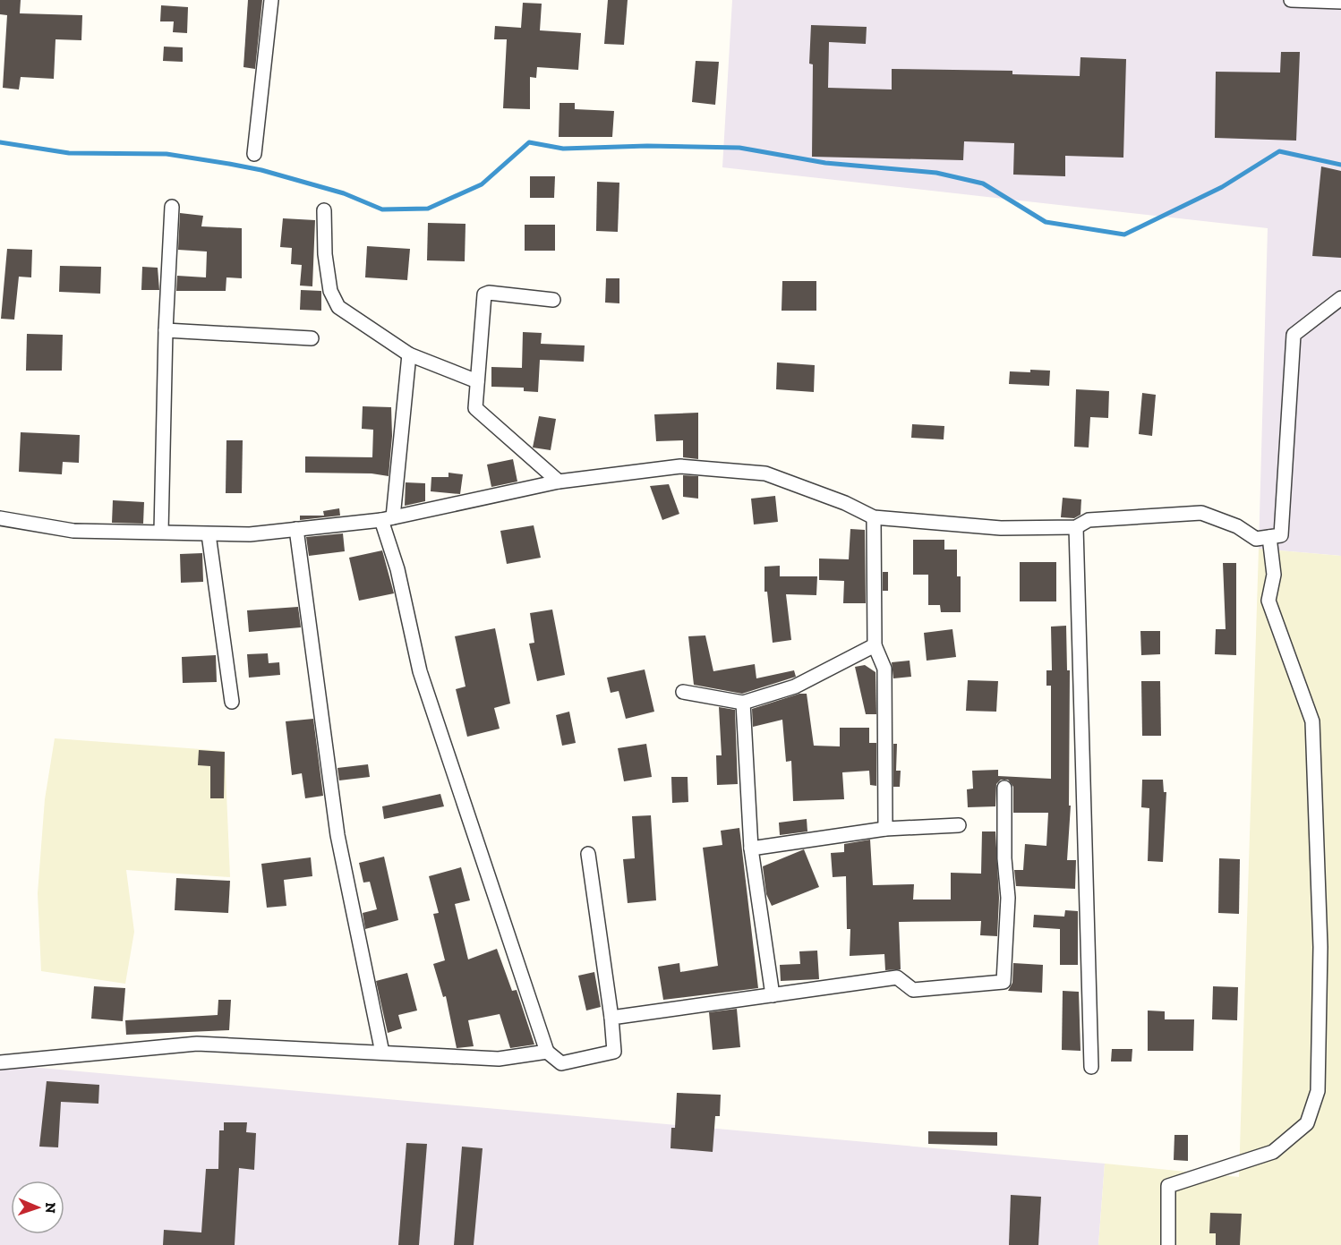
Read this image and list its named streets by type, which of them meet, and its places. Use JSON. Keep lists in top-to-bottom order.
{
  "north": "right"
}
